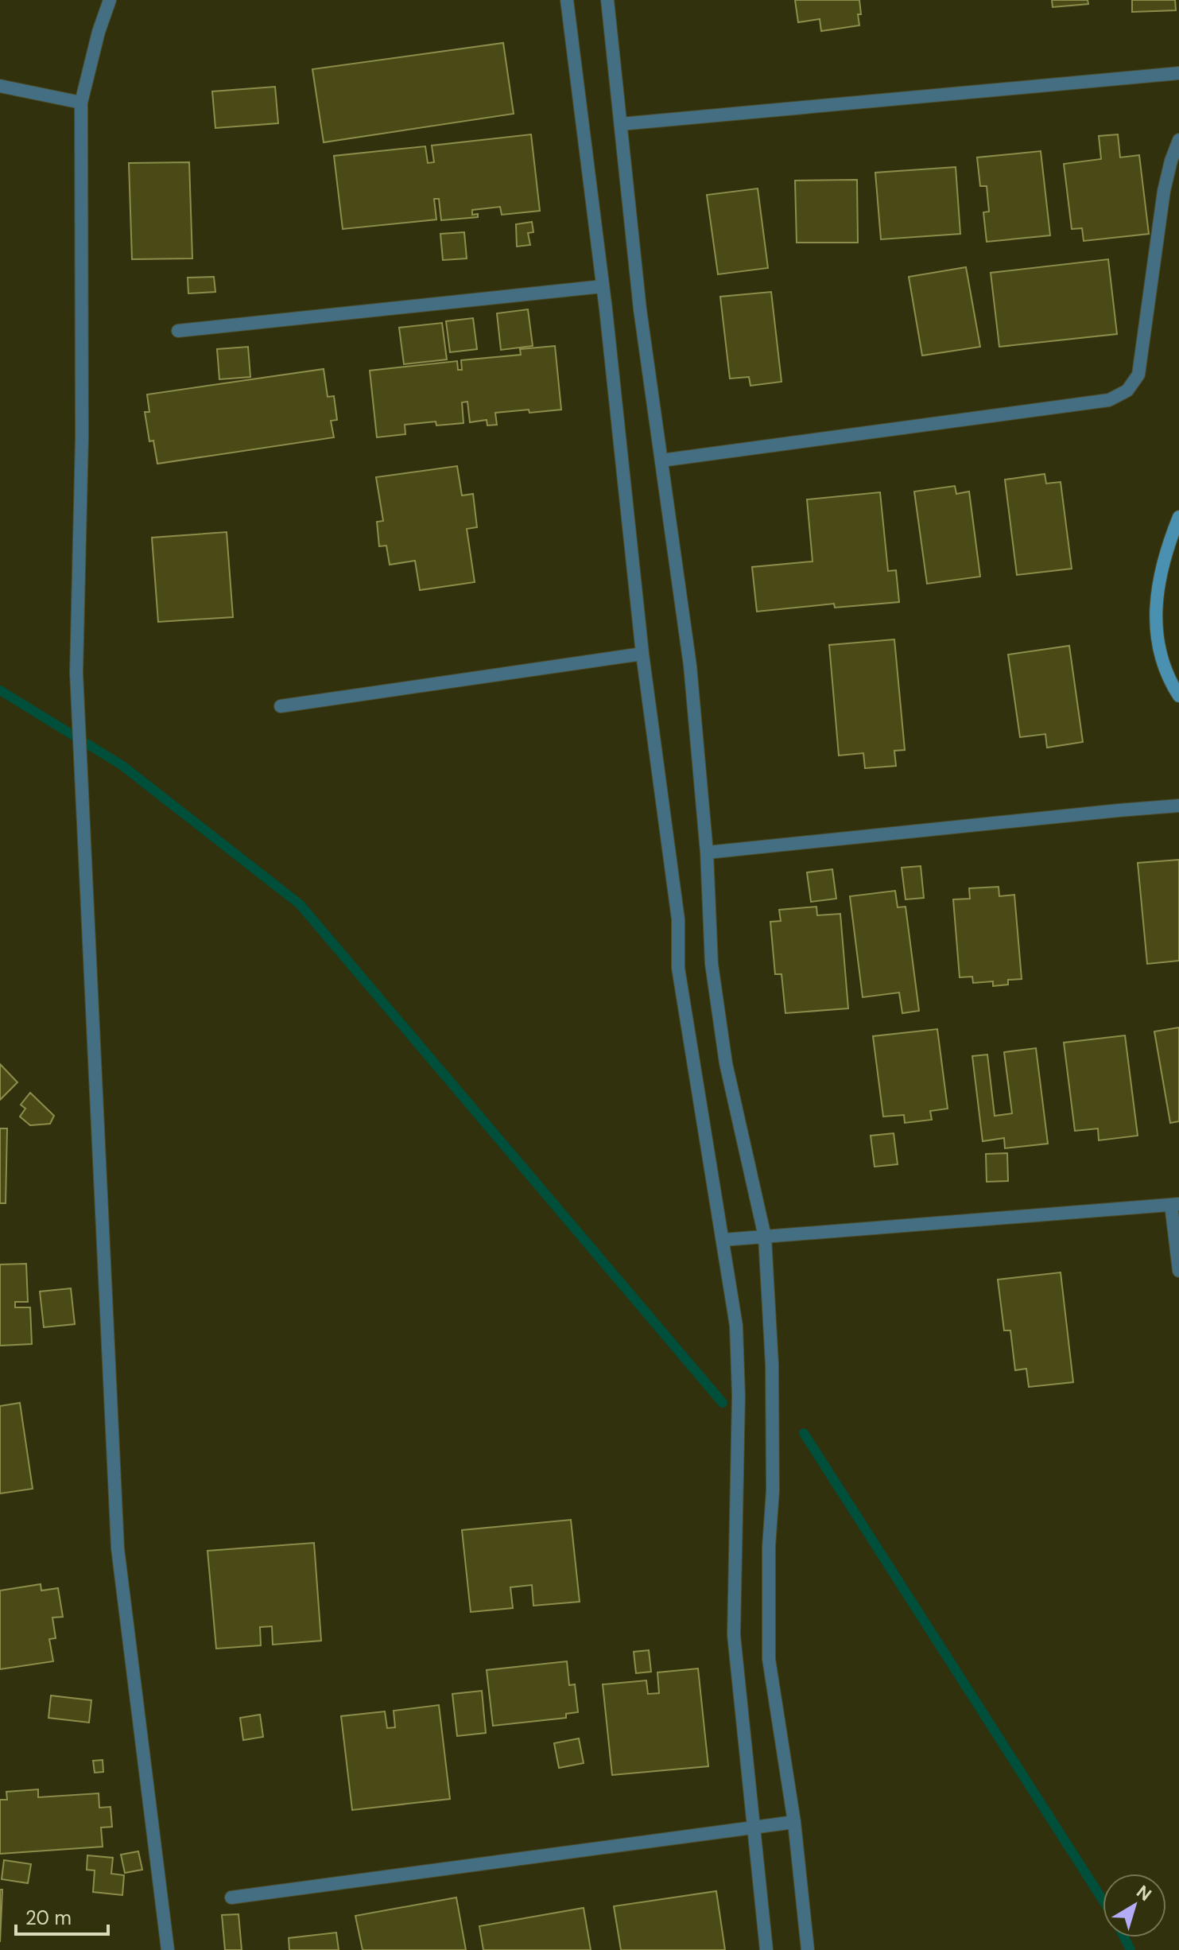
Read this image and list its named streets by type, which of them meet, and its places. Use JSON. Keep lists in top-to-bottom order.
{
  "scale_bar": "20 m",
  "north": "top right"
}
